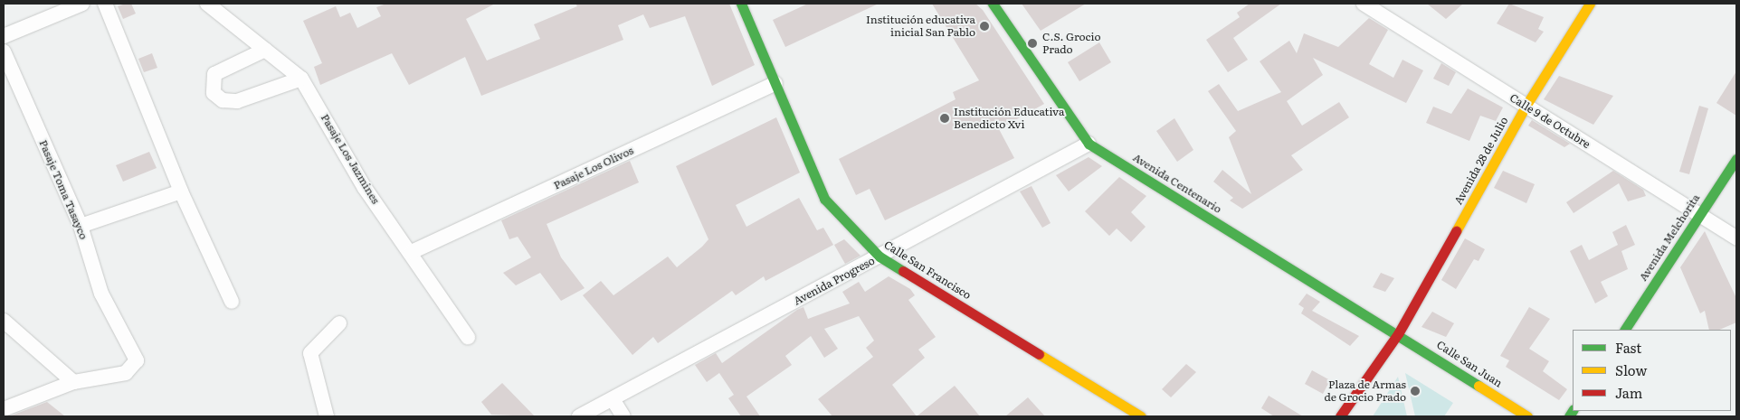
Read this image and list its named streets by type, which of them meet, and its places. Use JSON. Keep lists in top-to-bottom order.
{
  "streets": {
    "main road": [
      "Avenida 28 de Julio",
      "Avenida Centenario",
      "Avenida Melchorita",
      "Calle San Francisco",
      "Calle San Juan"
    ],
    "street": [
      "Calle 9 de Octubre",
      "Pasaje Los Jazmines",
      "Pasaje Los Olivos",
      "Pasaje Toma Tasayco",
      "Avenida Progreso"
    ]
  },
  "crossings": [
    ["Calle 9 de Octubre", "Avenida 28 de Julio"],
    ["Calle 9 de Octubre", "Avenida Melchorita"],
    ["Pasaje Los Jazmines", "Pasaje Los Olivos"],
    ["Avenida 28 de Julio", "Avenida Centenario"],
    ["Avenida 28 de Julio", "Calle San Juan"],
    ["Pasaje Los Olivos", "Calle San Francisco"],
    ["Avenida Centenario", "Avenida Progreso"],
    ["Avenida Centenario", "Calle San Juan"],
    ["Calle San Francisco", "Avenida Progreso"]
  ],
  "places": [
    "Institución educativa inicial San Pablo",
    "C.S. Grocio Prado",
    "Institución Educativa Benedicto Xvi",
    "Plaza de Armas de Grocio Prado"
  ],
  "legend": ["Fast", "Slow", "Jam"]
}
